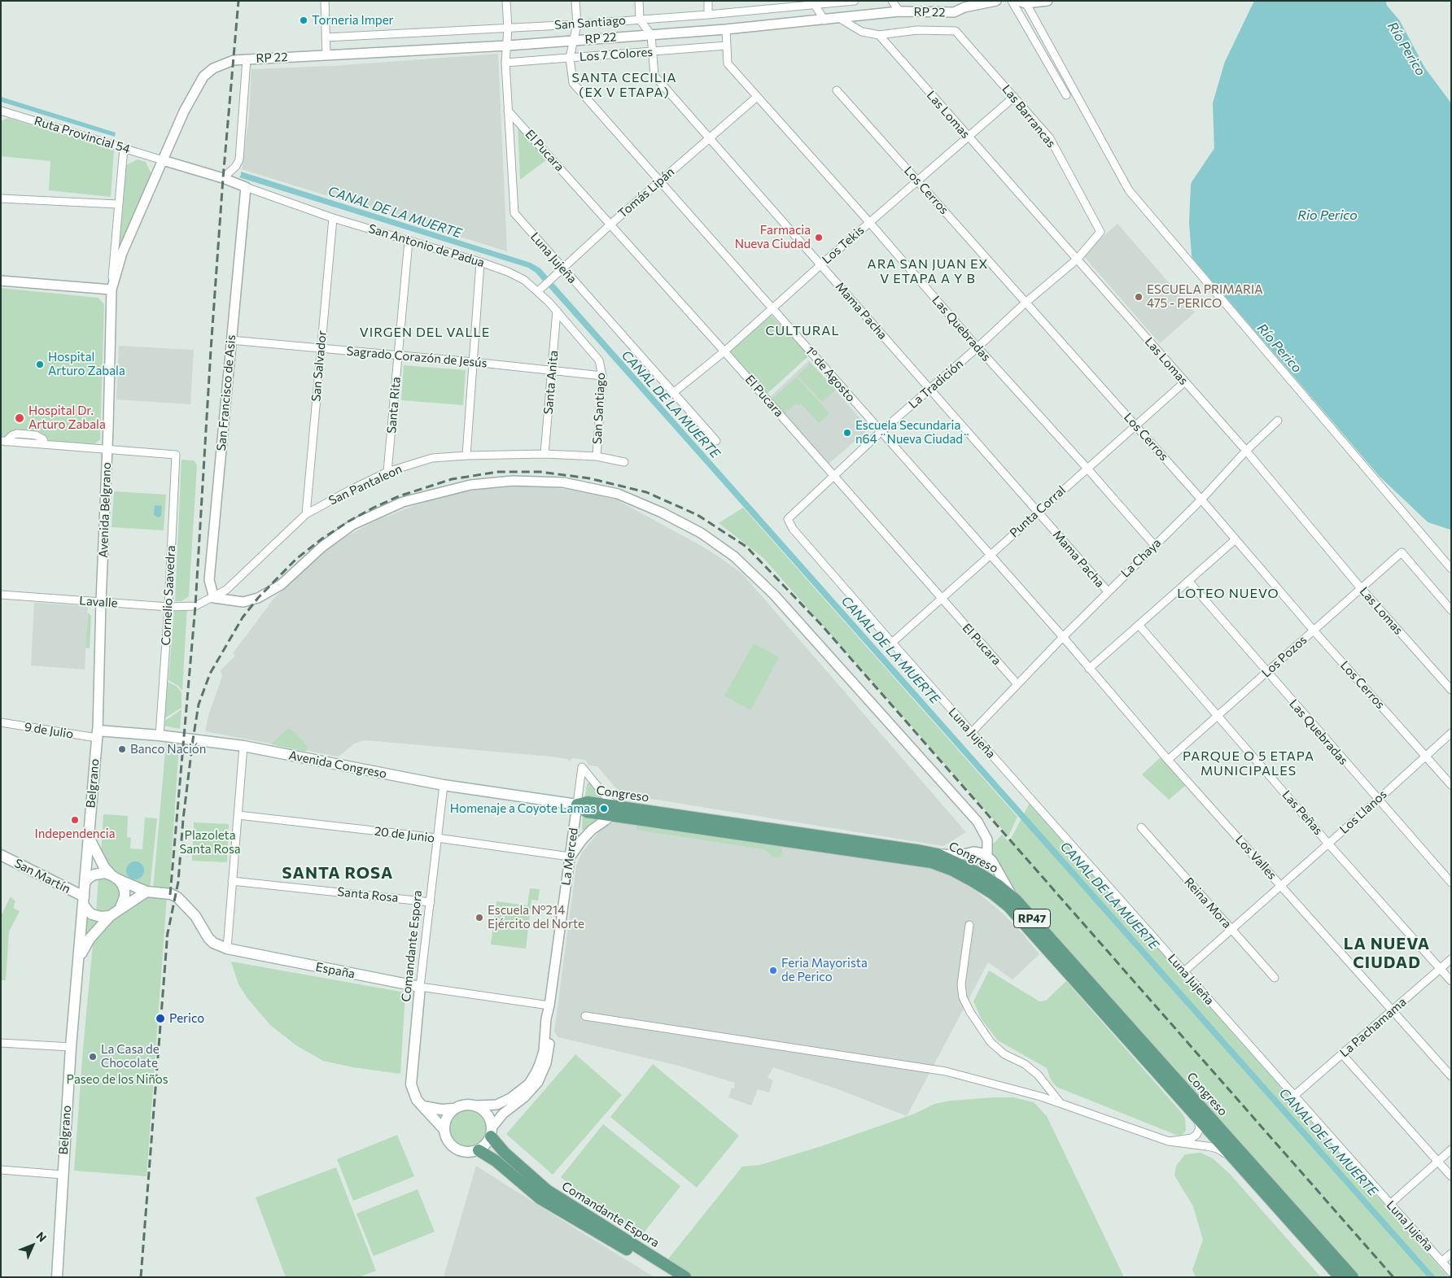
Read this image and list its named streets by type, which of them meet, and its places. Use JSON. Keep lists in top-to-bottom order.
{
  "streets": {
    "main road": [
      "Avenida Congreso",
      "Belgrano",
      "Congreso",
      "San Martín",
      "RP47",
      "Comandante Espora",
      "España"
    ],
    "street": [
      "RP 22",
      "San Santiago",
      "Los 7 Colores",
      "Las Lomas",
      "Las Barrancas",
      "Ruta Provincial 54",
      "El Pucara",
      "Los Cerros",
      "Tomás Lipán",
      "Los Tekis",
      "San Antonio de Padua",
      "Luna Jujeña",
      "Mama Pacha",
      "Las Quebradas",
      "Sagrado Corazón de Jesús",
      "San Salvador",
      "1º de Agosto",
      "Santa Anita",
      "La Tradición",
      "San Francisco de Asis",
      "Santa Rita",
      "San Pantaleon",
      "Avenida Belgrano",
      "Punta Corral",
      "La Chaya",
      "Cornelio Saavedra",
      "Lavalle",
      "Los Pozos",
      "9 de Julio",
      "Los Llanos",
      "Las Peñas",
      "20 de Junio",
      "La Merced",
      "Los Valles",
      "Santa Rosa",
      "Reina Mora",
      "La Pachamama"
    ]
  },
  "crossings": [
    ["RP 22", "Ruta Provincial 54"],
    ["RP 22", "San Antonio de Padua"],
    ["RP 22", "Luna Jujeña"],
    ["RP 22", "Mama Pacha"],
    ["RP 22", "Las Quebradas"],
    ["RP 22", "1º de Agosto"],
    ["RP 22", "Avenida Belgrano"],
    ["San Santiago", "San Antonio de Padua"],
    ["San Santiago", "Luna Jujeña"],
    ["San Santiago", "Sagrado Corazón de Jesús"],
    ["San Santiago", "1º de Agosto"],
    ["San Santiago", "San Pantaleon"],
    ["Los 7 Colores", "Luna Jujeña"],
    ["Los 7 Colores", "Mama Pacha"],
    ["Los 7 Colores", "Las Quebradas"],
    ["Los 7 Colores", "1º de Agosto"],
    ["Las Lomas", "Las Barrancas"],
    ["Las Lomas", "Los Tekis"],
    ["Las Lomas", "La Tradición"],
    ["Las Lomas", "Punta Corral"],
    ["Las Lomas", "La Chaya"],
    ["Las Lomas", "Los Pozos"],
    ["Las Barrancas", "Los Tekis"],
    ["Las Barrancas", "La Tradición"],
    ["Ruta Provincial 54", "San Antonio de Padua"],
    ["Ruta Provincial 54", "Avenida Belgrano"],
    ["El Pucara", "Tomás Lipán"],
    ["El Pucara", "Los Tekis"],
    ["El Pucara", "Luna Jujeña"],
    ["El Pucara", "La Tradición"],
    ["El Pucara", "Punta Corral"],
    ["El Pucara", "La Chaya"],
    ["Los Cerros", "Los Tekis"],
    ["Los Cerros", "La Tradición"],
    ["Los Cerros", "Punta Corral"],
    ["Los Cerros", "La Chaya"],
    ["Los Cerros", "Los Pozos"],
    ["Los Cerros", "Los Llanos"],
    ["Tomás Lipán", "San Antonio de Padua"],
    ["Tomás Lipán", "Luna Jujeña"],
    ["Tomás Lipán", "Mama Pacha"],
    ["Tomás Lipán", "Las Quebradas"],
    ["Tomás Lipán", "1º de Agosto"],
    ["Los Tekis", "Luna Jujeña"],
    ["Los Tekis", "Mama Pacha"],
    ["Los Tekis", "Las Quebradas"],
    ["Los Tekis", "1º de Agosto"],
    ["San Antonio de Padua", "San Salvador"],
    ["San Antonio de Padua", "Santa Anita"],
    ["San Antonio de Padua", "San Francisco de Asis"],
    ["San Antonio de Padua", "Santa Rita"],
    ["San Antonio de Padua", "Avenida Belgrano"],
    ["Luna Jujeña", "La Tradición"],
    ["Luna Jujeña", "Punta Corral"],
    ["Luna Jujeña", "La Chaya"],
    ["Luna Jujeña", "Los Llanos"],
    ["Luna Jujeña", "La Pachamama"],
    ["Mama Pacha", "La Tradición"],
    ["Mama Pacha", "Punta Corral"],
    ["Mama Pacha", "La Chaya"],
    ["Las Quebradas", "La Tradición"],
    ["Las Quebradas", "Punta Corral"],
    ["Las Quebradas", "La Chaya"],
    ["Las Quebradas", "Los Pozos"],
    ["Las Quebradas", "Los Llanos"],
    ["Sagrado Corazón de Jesús", "San Salvador"],
    ["Sagrado Corazón de Jesús", "Santa Anita"],
    ["Sagrado Corazón de Jesús", "San Francisco de Asis"],
    ["Sagrado Corazón de Jesús", "Santa Rita"],
    ["San Salvador", "San Pantaleon"],
    ["1º de Agosto", "La Tradición"],
    ["1º de Agosto", "Punta Corral"],
    ["1º de Agosto", "La Chaya"],
    ["1º de Agosto", "Los Valles"],
    ["Santa Anita", "San Pantaleon"],
    ["San Francisco de Asis", "San Pantaleon"],
    ["Santa Rita", "San Pantaleon"],
    ["San Pantaleon", "Lavalle"],
    ["Avenida Belgrano", "Cornelio Saavedra"],
    ["Avenida Belgrano", "Lavalle"],
    ["Avenida Belgrano", "9 de Julio"],
    ["Avenida Belgrano", "Avenida Congreso"],
    ["Avenida Belgrano", "Belgrano"],
    ["La Chaya", "Los Valles"],
    ["Cornelio Saavedra", "Lavalle"],
    ["Cornelio Saavedra", "Avenida Congreso"],
    ["Los Pozos", "Las Peñas"],
    ["Los Pozos", "Los Valles"],
    ["9 de Julio", "Avenida Congreso"],
    ["9 de Julio", "Belgrano"],
    ["Avenida Congreso", "Belgrano"],
    ["Avenida Congreso", "Congreso"],
    ["Avenida Congreso", "La Merced"],
    ["Avenida Congreso", "Comandante Espora"],
    ["Belgrano", "San Martín"],
    ["Belgrano", "España"],
    ["Congreso", "La Merced"],
    ["Los Llanos", "Las Peñas"],
    ["Los Llanos", "Los Valles"],
    ["Los Llanos", "Reina Mora"],
    ["Las Peñas", "La Pachamama"],
    ["20 de Junio", "La Merced"],
    ["20 de Junio", "Comandante Espora"],
    ["La Merced", "España"],
    ["Los Valles", "La Pachamama"],
    ["Santa Rosa", "Comandante Espora"],
    ["Comandante Espora", "España"]
  ],
  "districts": [
    "SANTA CECILIA (EX V ETAPA)",
    "ARA SAN JUAN EX V ETAPA A Y B",
    "CULTURAL",
    "VIRGEN DEL VALLE",
    "LOTEO NUEVO",
    "PARQUE O 5 ETAPA MUNICIPALES",
    "SANTA ROSA",
    "LA NUEVA CIUDAD"
  ],
  "water": ["Río Perico", "CANAL DE LA MUERTE", "Rio Perico"],
  "parks": ["Plazoleta Santa Rosa", "Paseo de los Niños"],
  "places": [
    "Torneria Imper",
    "Farmacia Nueva Ciudad",
    "ESCUELA PRIMARIA 475 - PERICO",
    "Hospital Arturo Zabala",
    "Hospital Dr. Arturo Zabala",
    "Escuela Secundaria n64 ¨Nueva Ciudad¨",
    "Banco Nación",
    "Homenaje a Coyote Lamas",
    "Independencia",
    "Escuela Nº214 Ejército del Norte",
    "Feria Mayorista de Perico",
    "Perico",
    "La Casa de Chocolate"
  ],
  "north": "top right"
}
